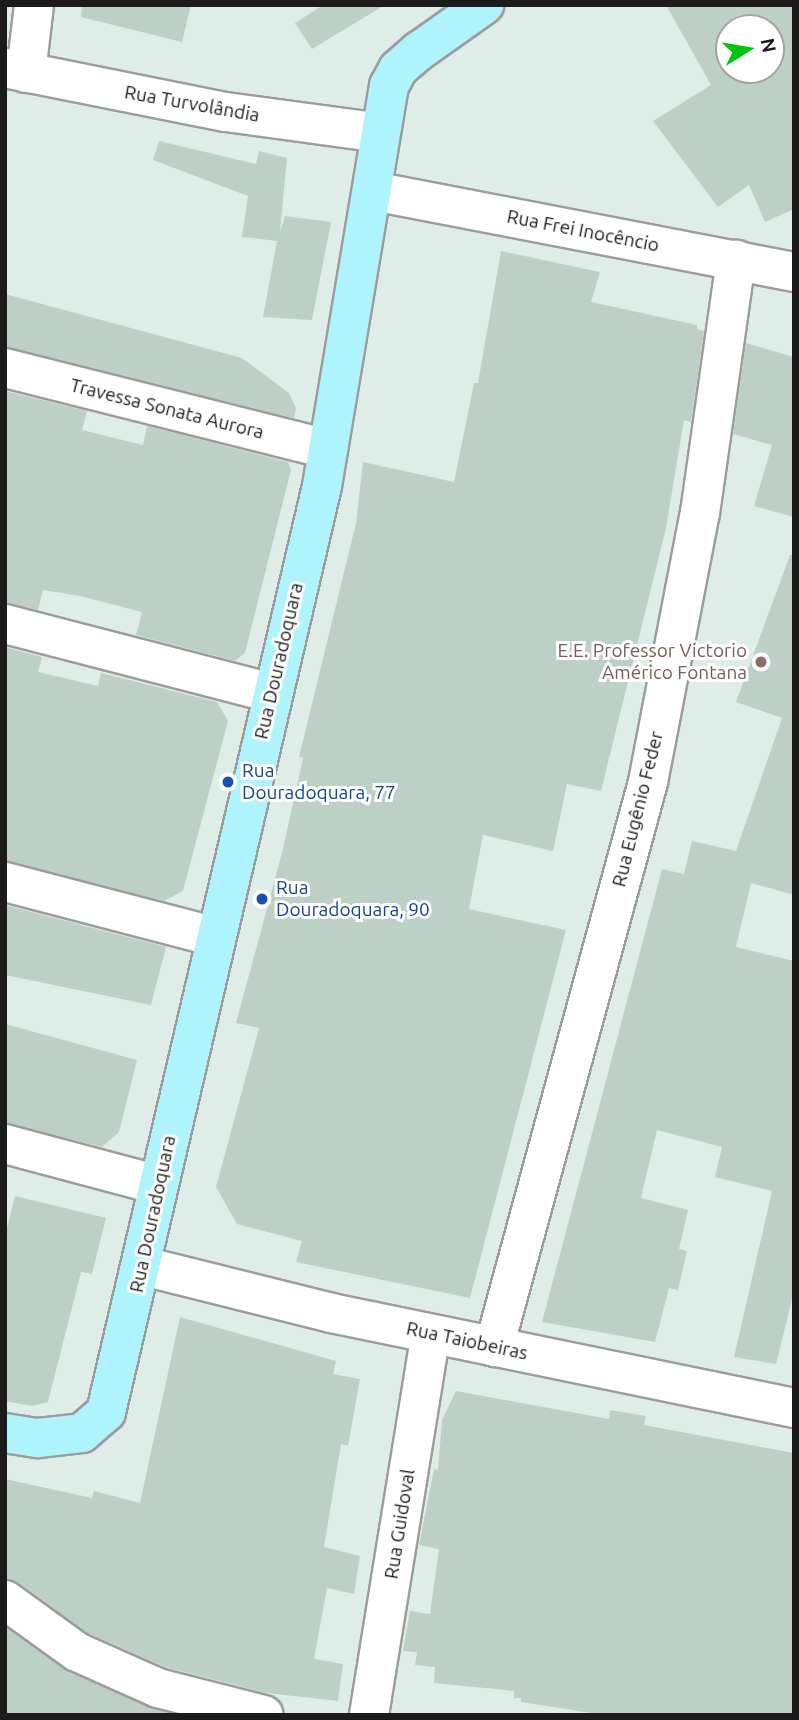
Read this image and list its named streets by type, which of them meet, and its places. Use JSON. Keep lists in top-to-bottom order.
{
  "streets": {
    "main road": ["Rua Douradoquara"],
    "street": [
      "Rua Turvolândia",
      "Rua Frei Inocêncio",
      "Travessa Sonata Aurora",
      "Rua Eugênio Feder",
      "Rua Taiobeiras",
      "Rua Guidoval"
    ]
  },
  "crossings": [
    ["Rua Turvolândia", "Rua Douradoquara"],
    ["Rua Frei Inocêncio", "Rua Douradoquara"],
    ["Rua Frei Inocêncio", "Rua Eugênio Feder"],
    ["Travessa Sonata Aurora", "Rua Douradoquara"],
    ["Rua Douradoquara", "Rua Taiobeiras"],
    ["Rua Eugênio Feder", "Rua Taiobeiras"],
    ["Rua Taiobeiras", "Rua Guidoval"]
  ],
  "places": ["E.E. Professor Victorio Américo Fontana", "Rua Douradoquara, 77", "Rua Douradoquara, 90"],
  "north": "right"
}
